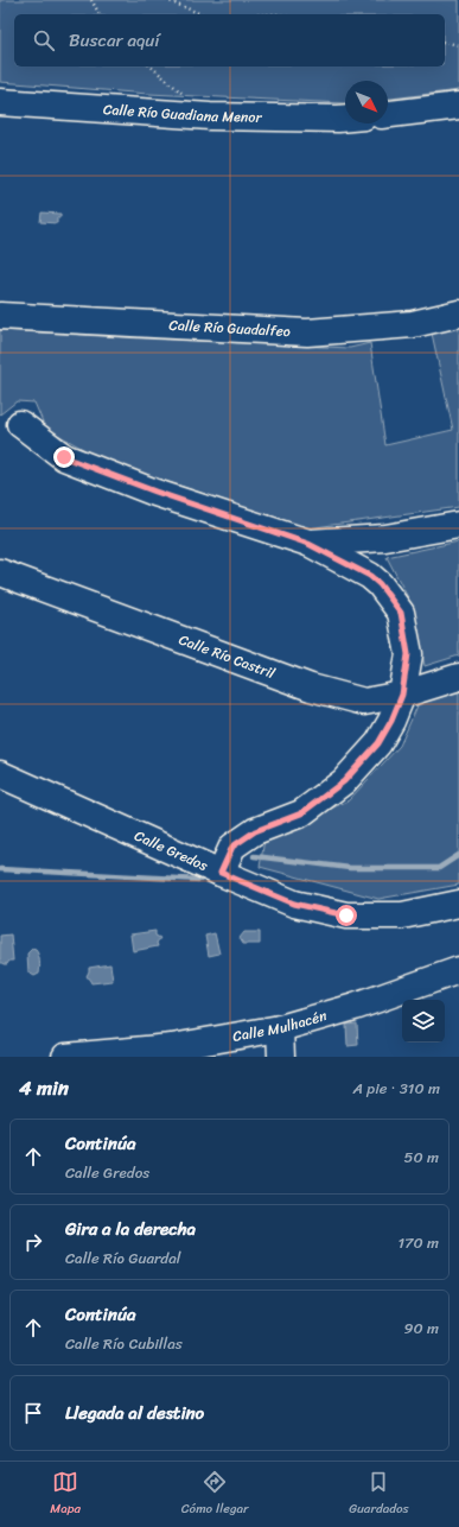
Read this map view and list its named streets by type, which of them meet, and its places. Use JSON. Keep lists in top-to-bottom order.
{
  "streets": {
    "street": [
      "Calle Río Guadiana Menor",
      "Calle Río Guadalfeo",
      "Calle Río Castril",
      "Calle Gredos",
      "Calle Mulhacén"
    ]
  },
  "north": "bottom right",
  "page": {
    "search": "Buscar aquí",
    "heading": ["4 min", "A pie · 310 m"],
    "list": [
      ["Continúa", "Calle Gredos", "50 m"],
      ["Gira a la derecha", "Calle Río Guardal", "170 m"],
      ["Continúa", "Calle Río Cubillas", "90 m"],
      "Llegada al destino"
    ],
    "nav": ["Mapa", "Cómo llegar", "Guardados"]
  }
}
